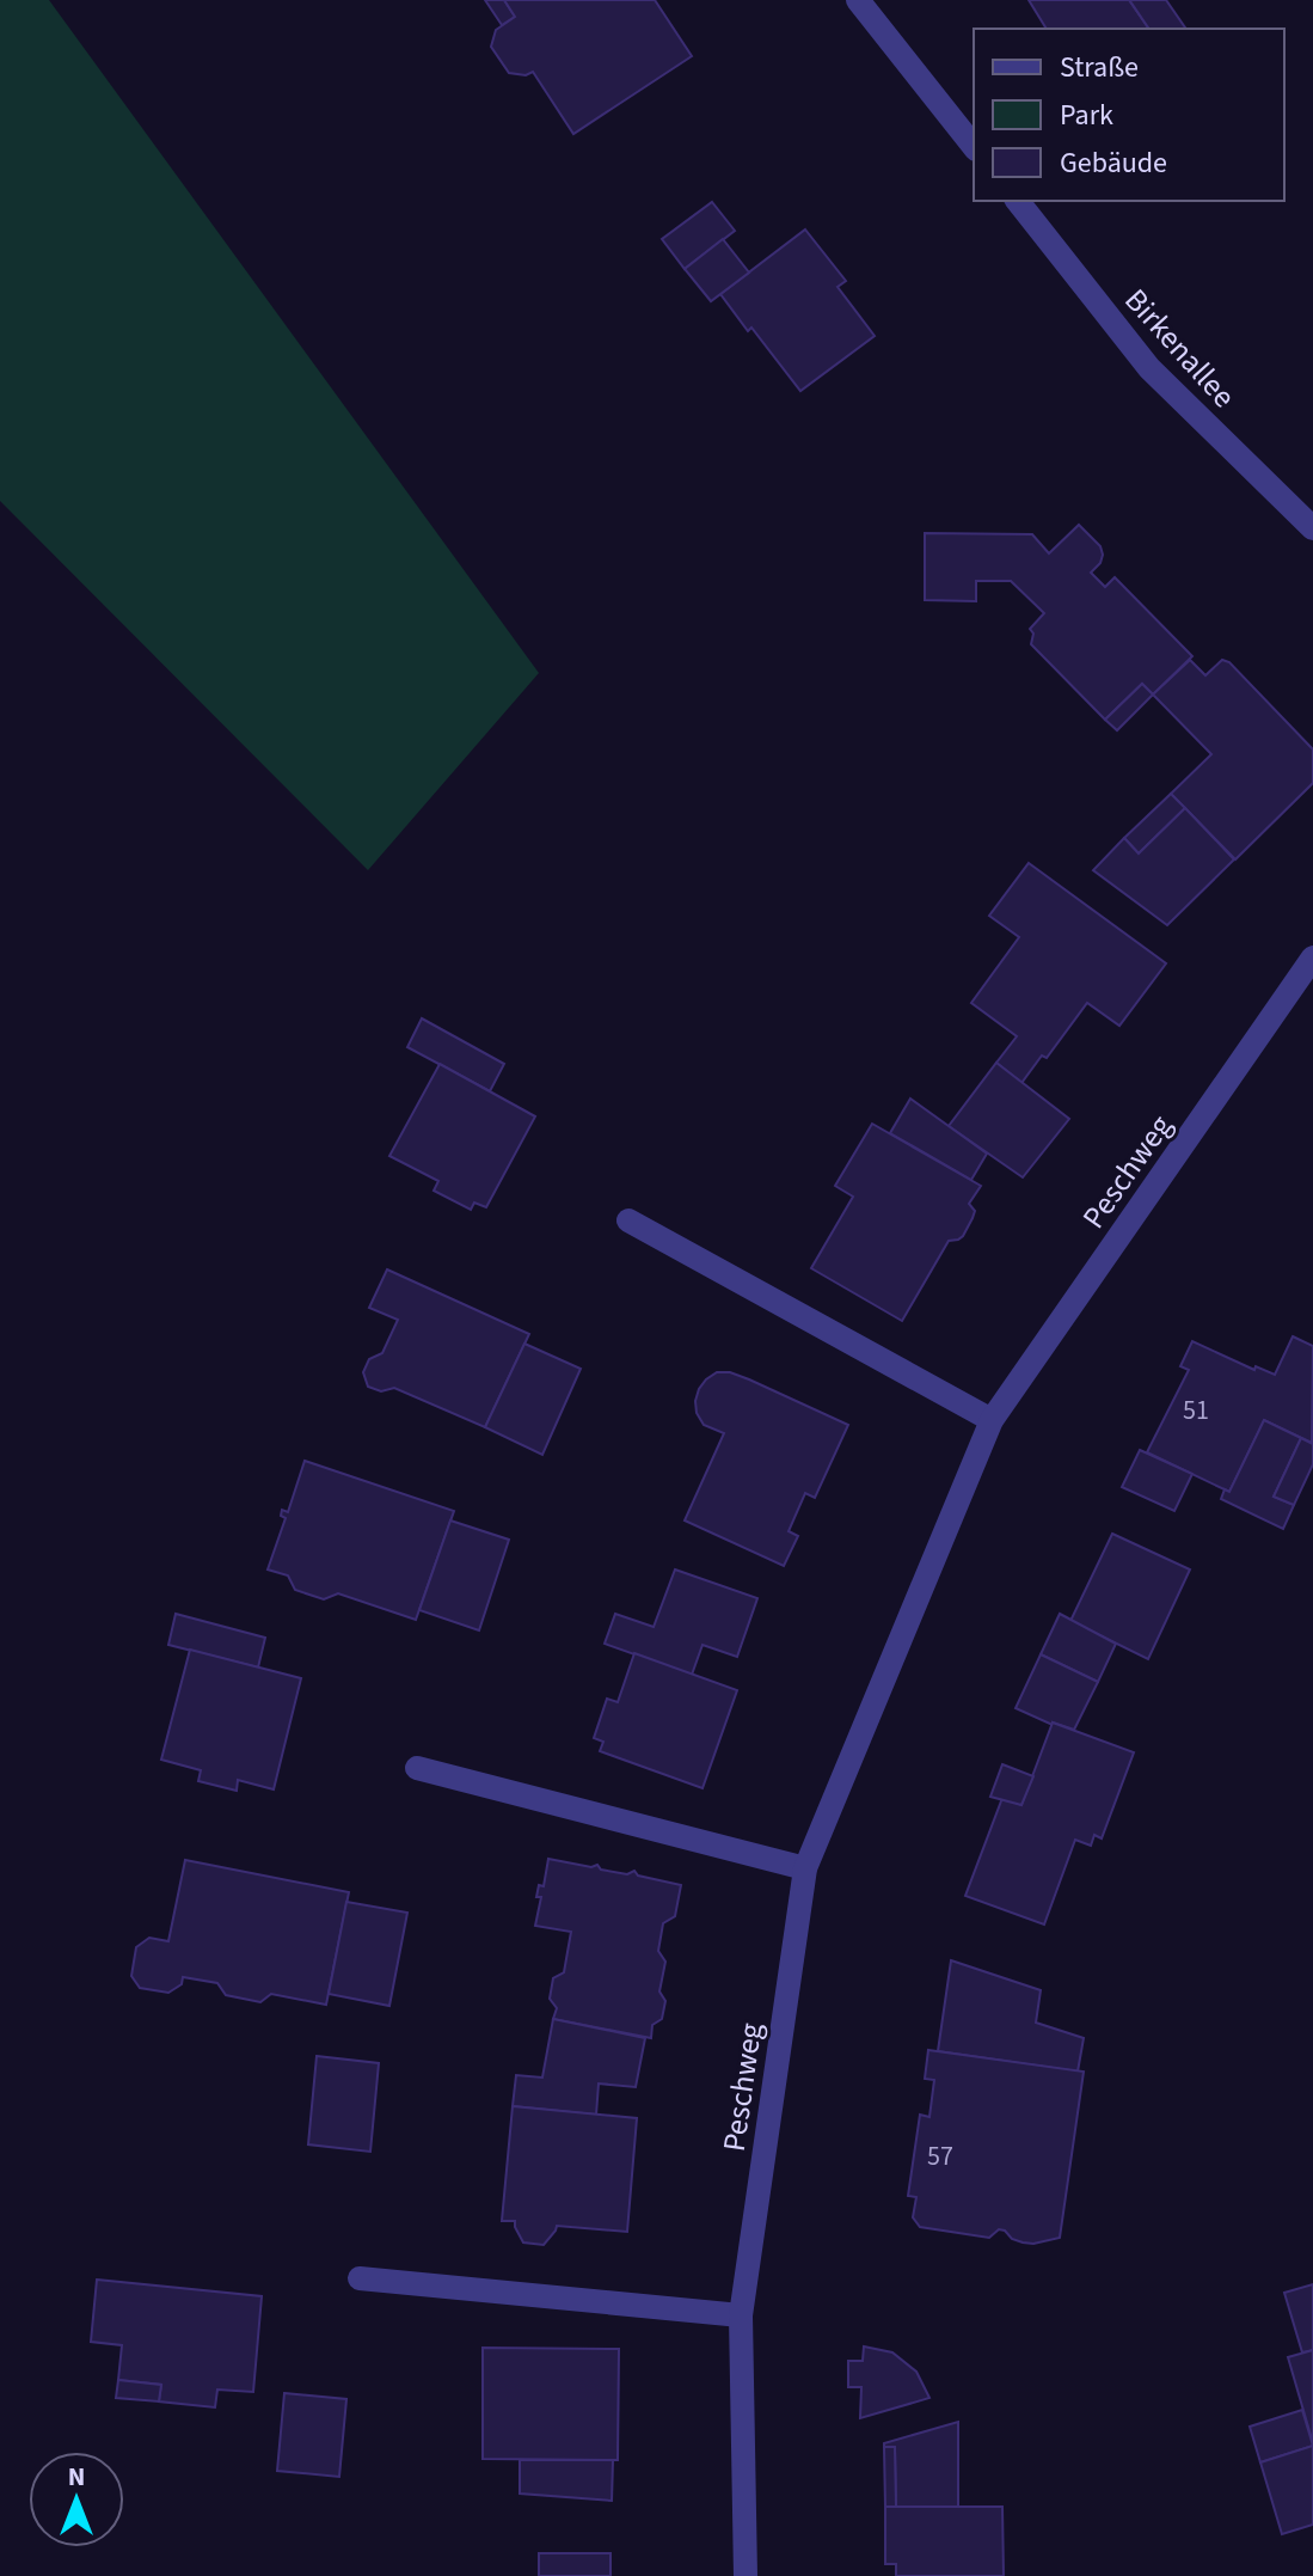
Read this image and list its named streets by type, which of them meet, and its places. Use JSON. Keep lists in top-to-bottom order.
{
  "streets": {
    "street": ["Birkenallee", "Peschweg"]
  },
  "house_numbers": ["51", "57"],
  "legend": ["Straße", "Park", "Gebäude"],
  "north": "top"
}
